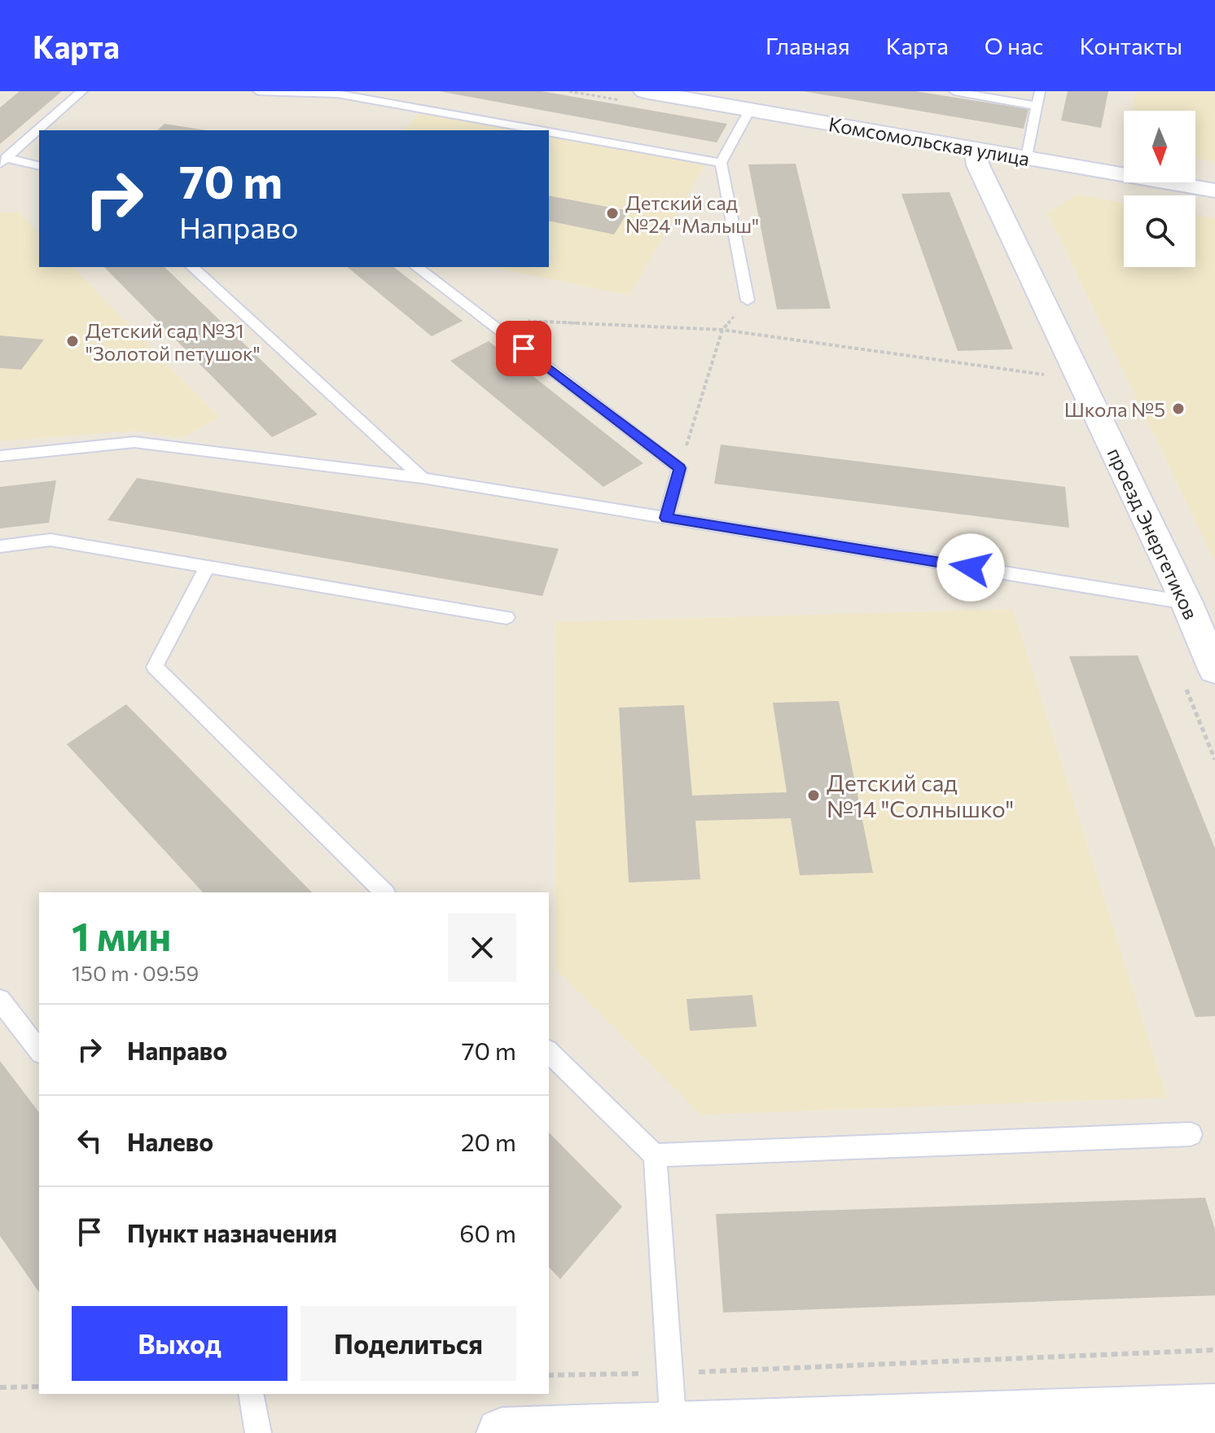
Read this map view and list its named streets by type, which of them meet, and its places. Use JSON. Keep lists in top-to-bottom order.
{
  "streets": {
    "street": ["Комсомольская улица", "проезд Энергетиков"]
  },
  "crossings": [
    ["Комсомольская улица", "проезд Энергетиков"]
  ],
  "places": [
    "Детский сад №24 \"Малыш\"",
    "Детский сад №31 \"Золотой петушок\"",
    "Школа №5",
    "Детский сад №14 \"Солнышко\""
  ],
  "north": "bottom",
  "page": {
    "header": "Карта",
    "nav": [
      "Главная",
      "Карта",
      "О нас",
      "Контакты"
    ],
    "turn": ["70 m", "Направо"],
    "heading": ["1 мин", "150 m · 09:59"],
    "list": [
      {
        "name": "Направо",
        "value": "70 m"
      },
      {
        "name": "Налево",
        "value": "20 m"
      },
      {
        "name": "Пункт назначения",
        "value": "60 m"
      }
    ],
    "buttons": ["Выход", "Поделиться"]
  }
}
